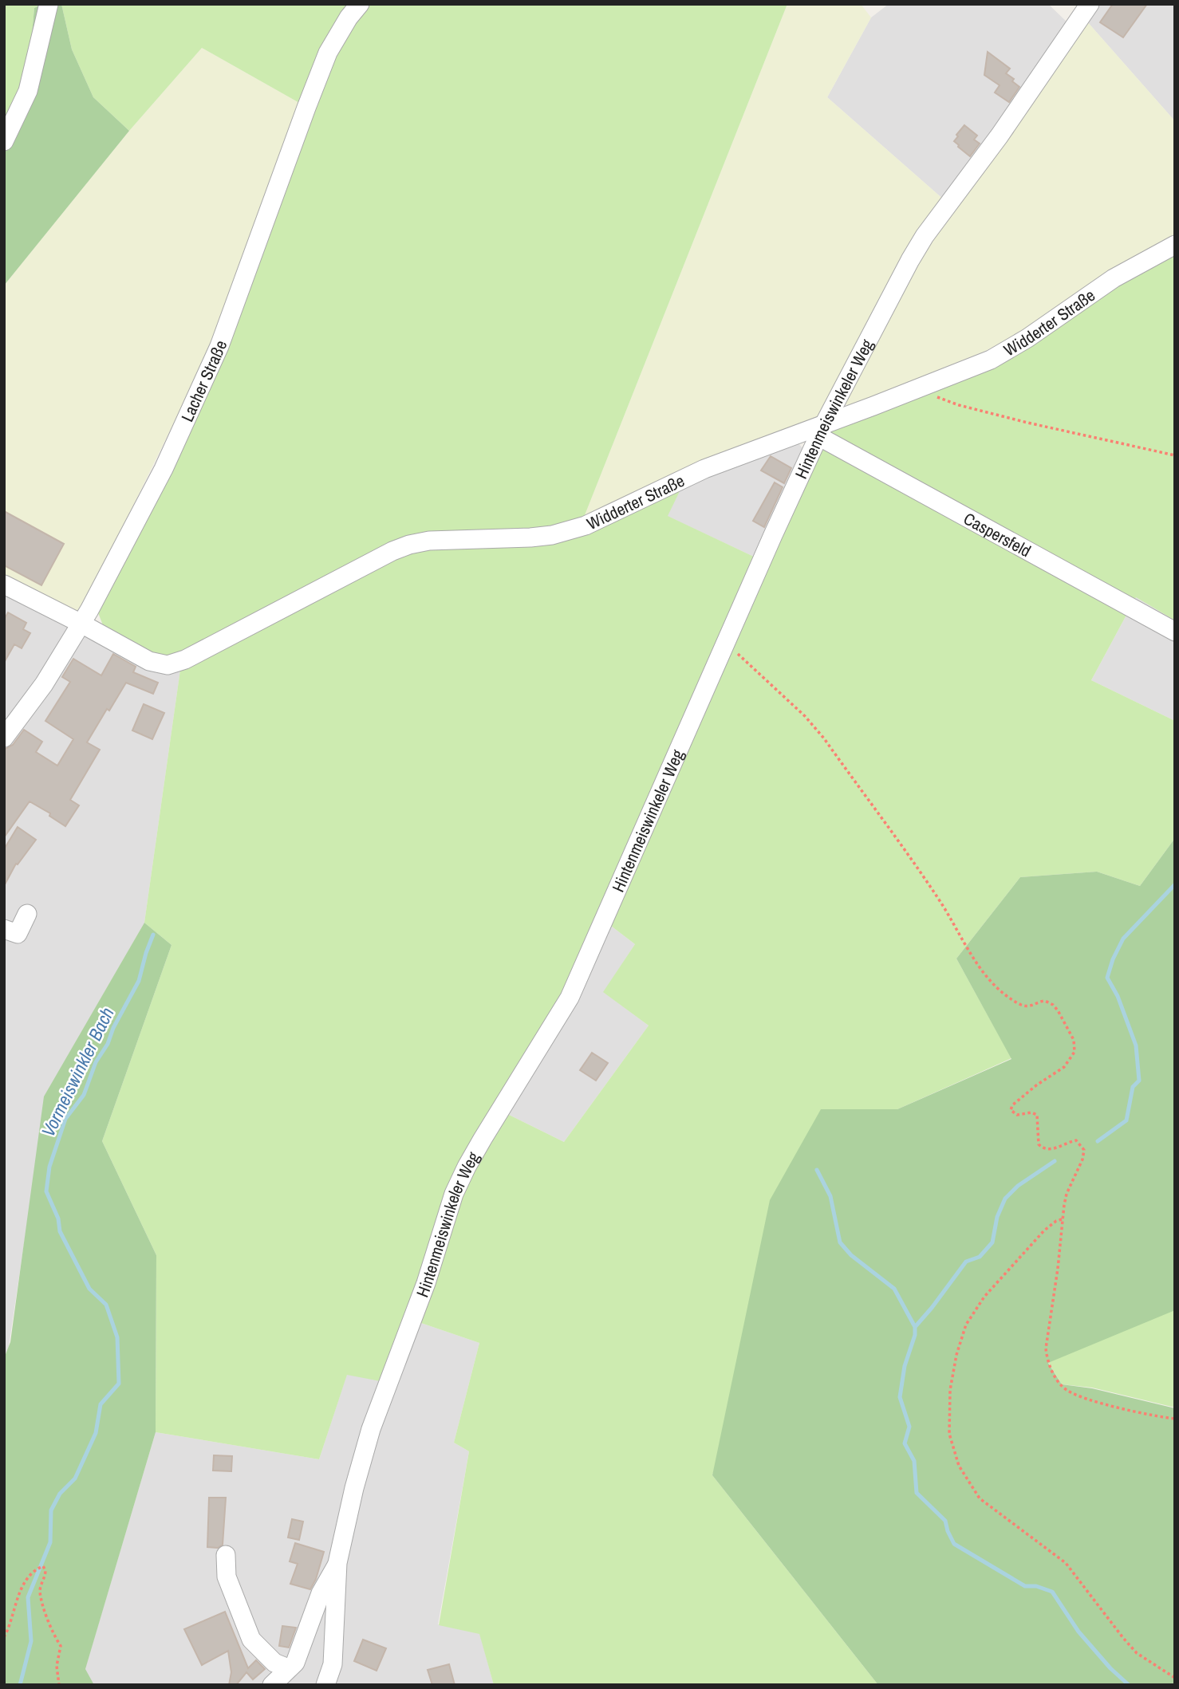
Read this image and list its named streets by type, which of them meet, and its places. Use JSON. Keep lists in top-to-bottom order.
{
  "streets": {
    "street": [
      "Widderter Straße",
      "Lacher Straße",
      "Hintenmeiswinkeler Weg",
      "Caspersfeld"
    ]
  },
  "crossings": [
    ["Widderter Straße", "Lacher Straße"],
    ["Widderter Straße", "Hintenmeiswinkeler Weg"],
    ["Widderter Straße", "Caspersfeld"],
    ["Hintenmeiswinkeler Weg", "Caspersfeld"]
  ],
  "water": ["Vormeiswinkler Bach"]
}
